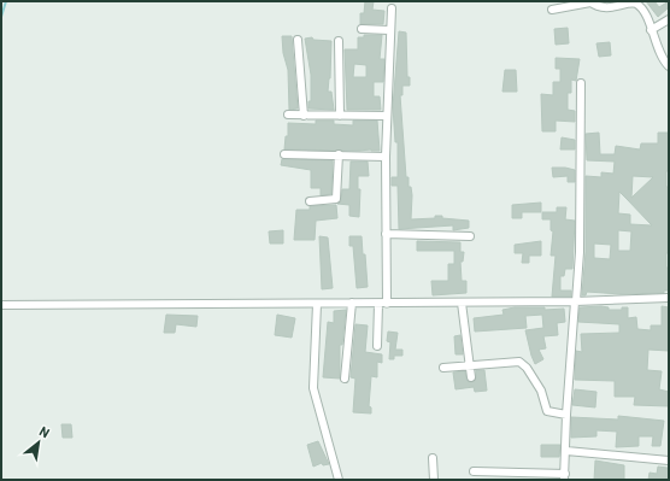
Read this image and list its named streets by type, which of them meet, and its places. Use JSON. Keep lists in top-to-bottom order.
{
  "north": "top right"
}
